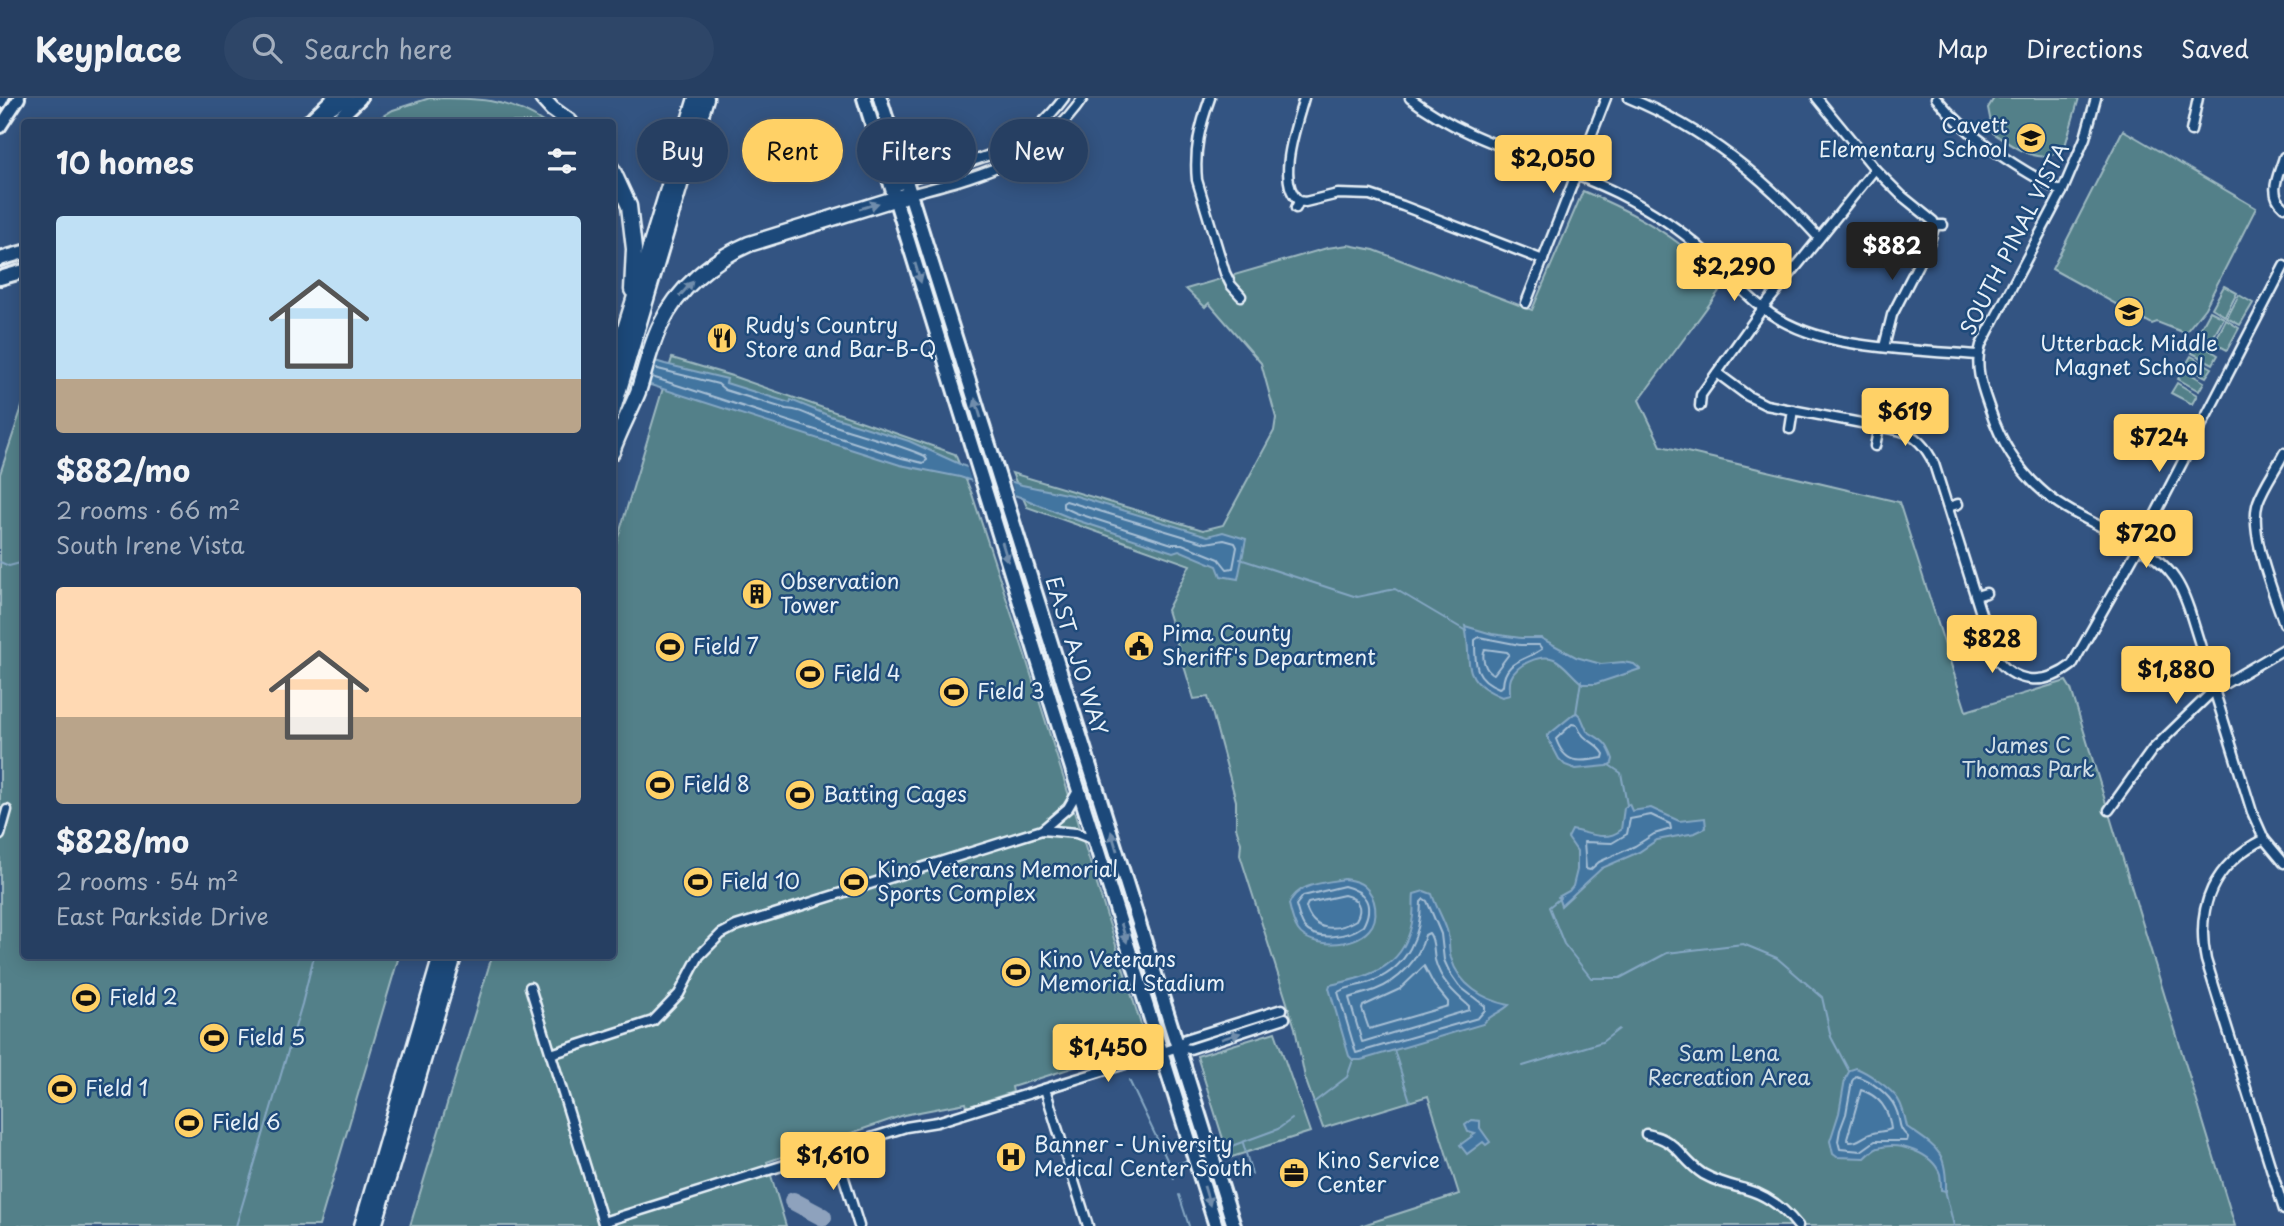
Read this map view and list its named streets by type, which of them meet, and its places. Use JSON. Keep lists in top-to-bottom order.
{
  "streets": {
    "main road": ["EAST AJO WAY"],
    "street": ["SOUTH PINAL VISTA"]
  },
  "parks": ["James C Thomas Park", "Sam Lena Recreation Area"],
  "places": {
    "school or university": ["Cavett Elementary School", "Utterback Middle Magnet School"],
    "restaurant": ["Rudy's Country Store and Bar-B-Q"],
    "building": ["Observation Tower"],
    "public building": ["Pima County Sheriff's Department"],
    "sports": [
      "Field 7",
      "Field 4",
      "Field 3",
      "Field 8",
      "Batting Cages",
      "Field 10",
      "Kino Veterans Memorial Sports Complex",
      "Kino Veterans Memorial Stadium",
      "Field 2",
      "Field 5",
      "Field 1",
      "Field 6"
    ],
    "hospital": ["Banner - University Medical Center South"],
    "office": ["Kino Service Center"]
  },
  "page": {
    "header": "Keyplace",
    "search": "Search here",
    "nav": ["Map", "Directions", "Saved"],
    "chip": [
      "Buy",
      "Rent",
      "Filters",
      "New"
    ],
    "heading": "10 homes",
    "price": [
      "$2,050",
      "$882",
      "$2,290",
      "$619",
      "$724",
      "$720",
      "$828",
      "$1,880",
      "$1,450",
      "$1,610"
    ],
    "list": [
      {
        "name": "$882/mo",
        "note": "2 rooms · 66 m² · South Irene Vista"
      },
      {
        "name": "$828/mo",
        "note": "2 rooms · 54 m² · East Parkside Drive"
      }
    ]
  }
}
